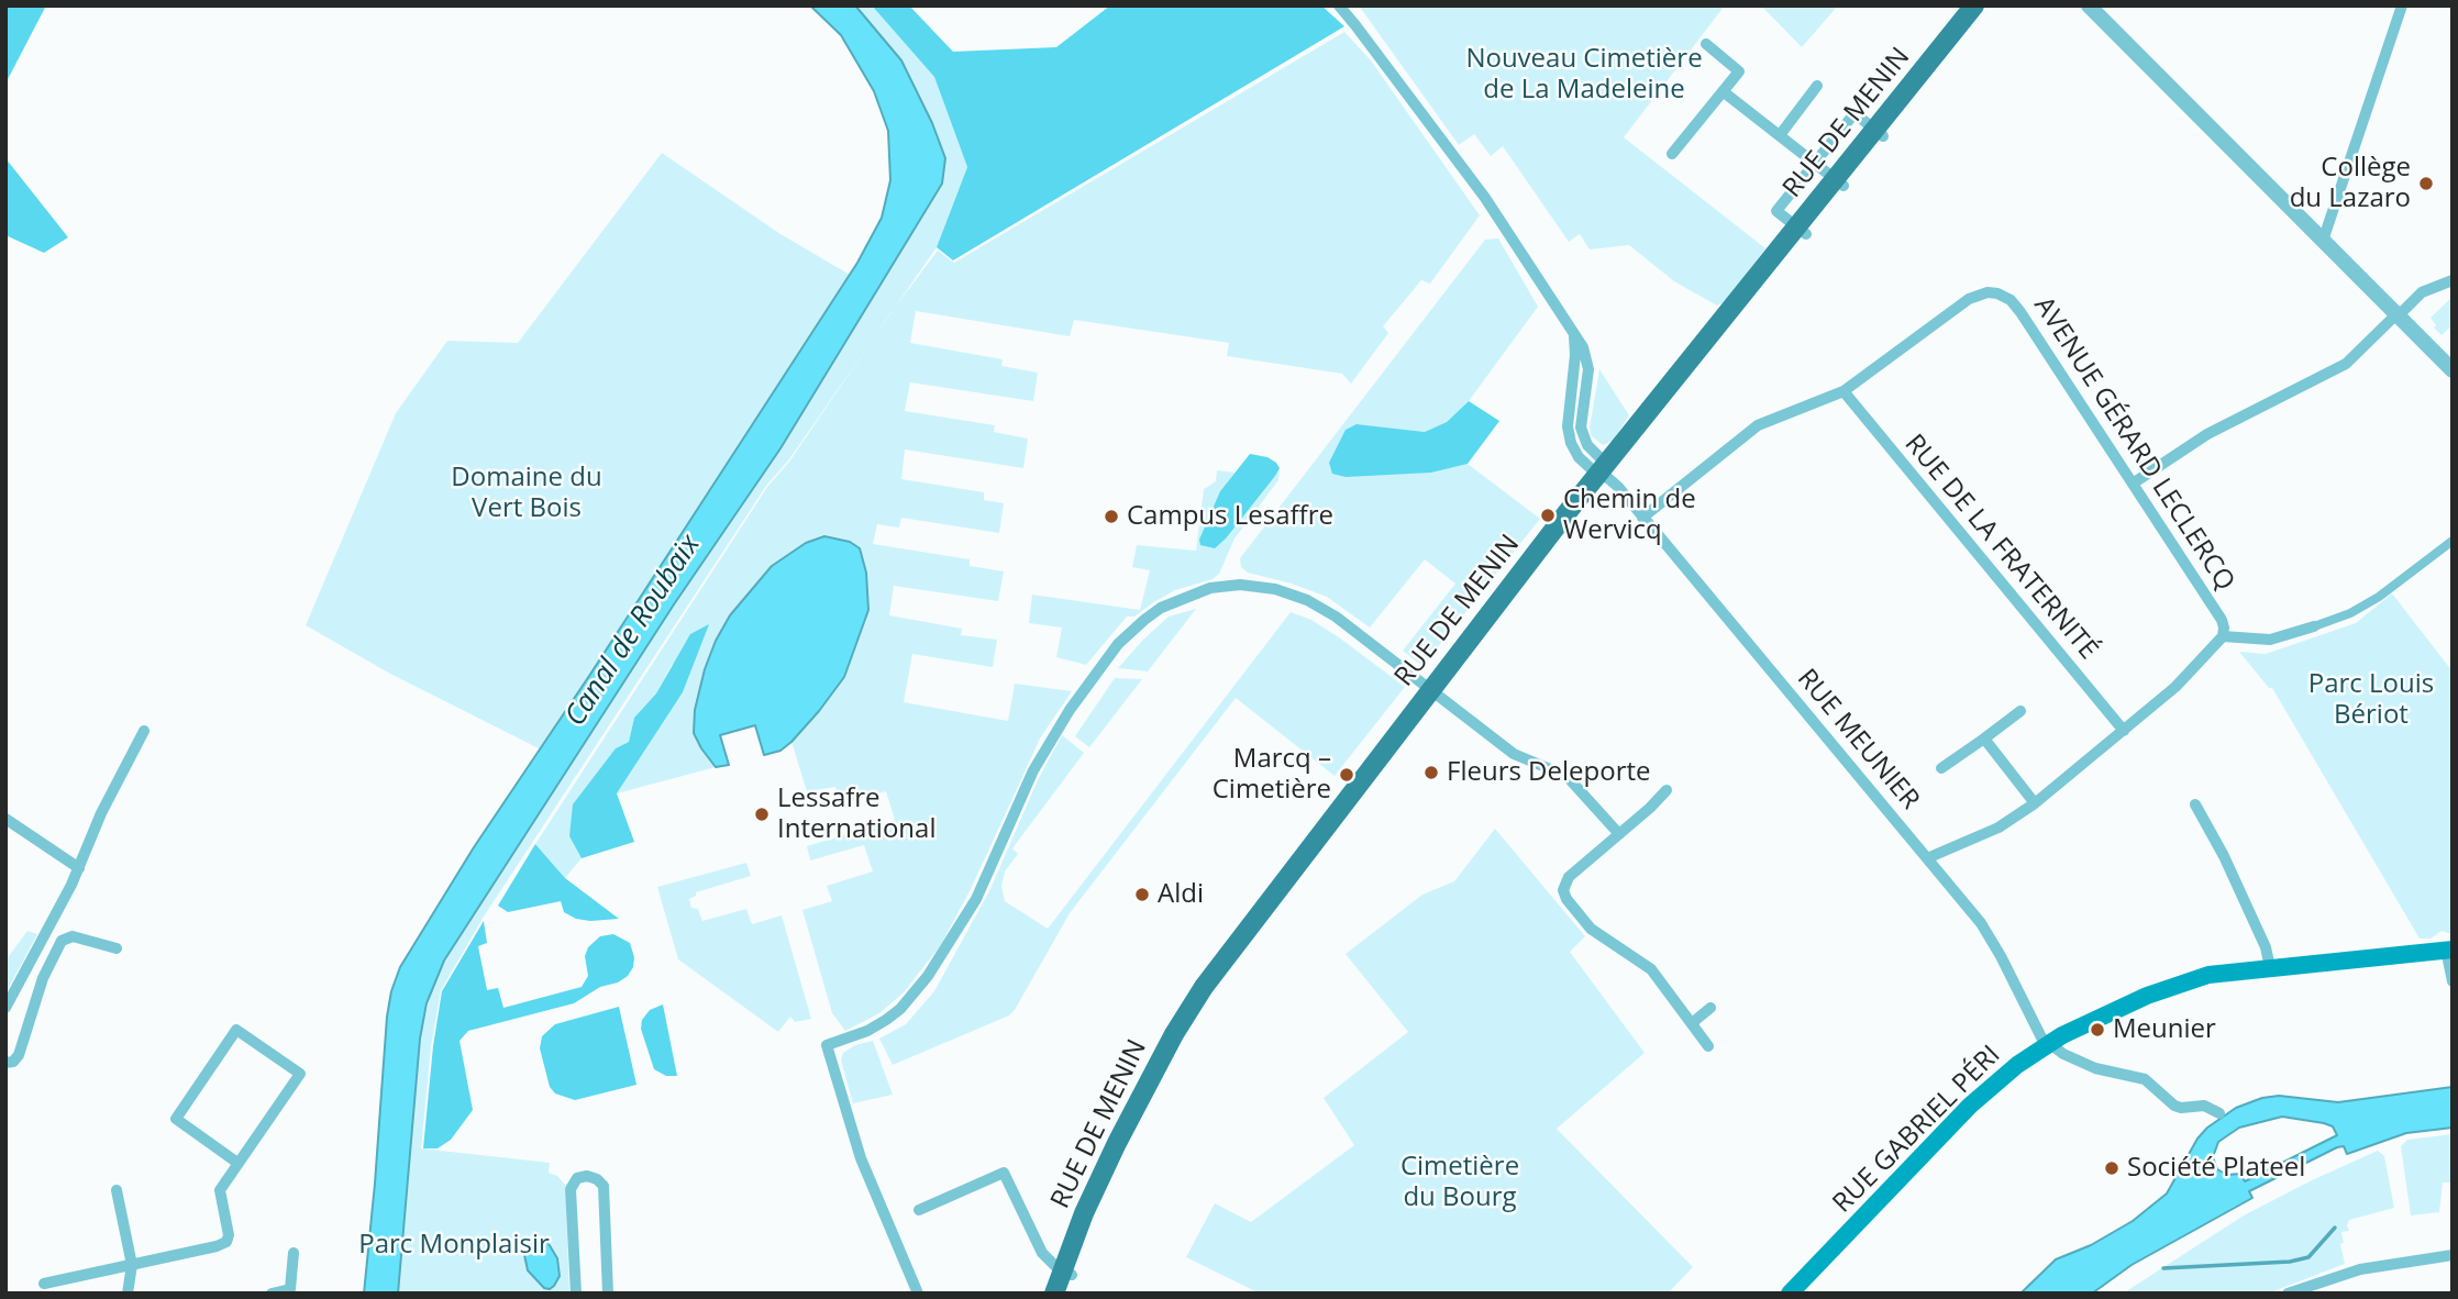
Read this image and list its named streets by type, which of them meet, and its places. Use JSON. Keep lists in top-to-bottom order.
{
  "streets": {
    "main road": ["RUE DE MENIN", "RUE GABRIEL PÉRI"],
    "street": ["AVENUE GÉRARD LECLERCQ", "RUE DE LA FRATERNITÉ", "RUE MEUNIER"]
  },
  "crossings": [
    ["RUE DE MENIN", "RUE MEUNIER"],
    ["AVENUE GÉRARD LECLERCQ", "RUE DE LA FRATERNITÉ"],
    ["AVENUE GÉRARD LECLERCQ", "RUE MEUNIER"],
    ["RUE MEUNIER", "RUE GABRIEL PÉRI"]
  ],
  "water": ["Canal de Roubaix"],
  "parks": [
    "Nouveau Cimetière de La Madeleine",
    "Domaine du Vert Bois",
    "Parc Louis Bériot",
    "Cimetière du Bourg",
    "Parc Monplaisir"
  ],
  "places": [
    "Collège du Lazaro",
    "Chemin de Wervicq",
    "Campus Lesaffre",
    "Fleurs Deleporte",
    "Marcq – Cimetière",
    "Lessafre International",
    "Aldi",
    "Meunier",
    "Société Plateel"
  ]
}
